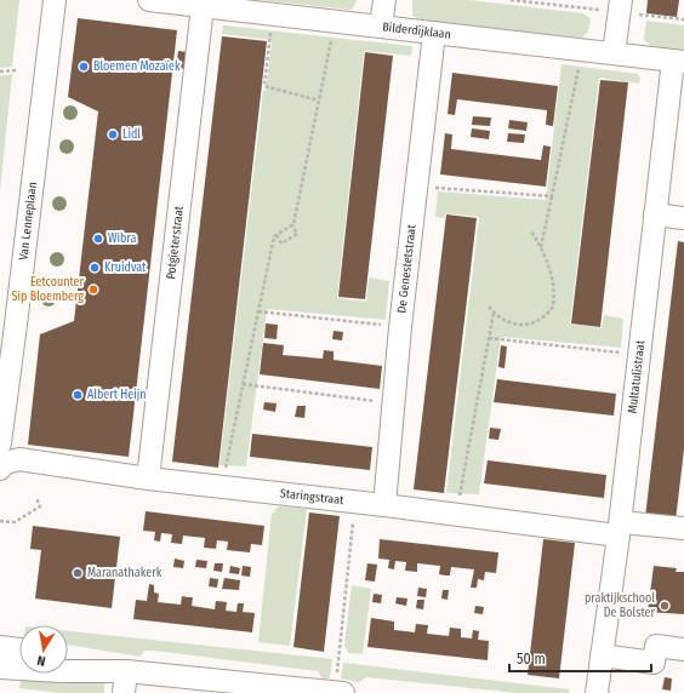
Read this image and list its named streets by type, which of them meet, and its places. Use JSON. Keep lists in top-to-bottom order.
{
  "streets": {
    "street": [
      "Bilderdijklaan",
      "Van Lenneplaan",
      "Potgieterstraat",
      "De Genestetstraat",
      "Multatulistraat",
      "Staringstraat"
    ]
  },
  "crossings": [
    ["Bilderdijklaan", "Potgieterstraat"],
    ["Bilderdijklaan", "De Genestetstraat"],
    ["Bilderdijklaan", "Multatulistraat"],
    ["Van Lenneplaan", "Staringstraat"],
    ["Potgieterstraat", "Staringstraat"],
    ["De Genestetstraat", "Staringstraat"],
    ["Multatulistraat", "Staringstraat"]
  ],
  "places": [
    "Bloemen Mozaïek",
    "Lidl",
    "Wibra",
    "Kruidvat",
    "Eetcounter Sip Bloemberg",
    "Albert Heijn",
    "Maranathakerk",
    "praktijkschool De Bolster"
  ],
  "scale_bar": "50 m",
  "north": "bottom"
}
